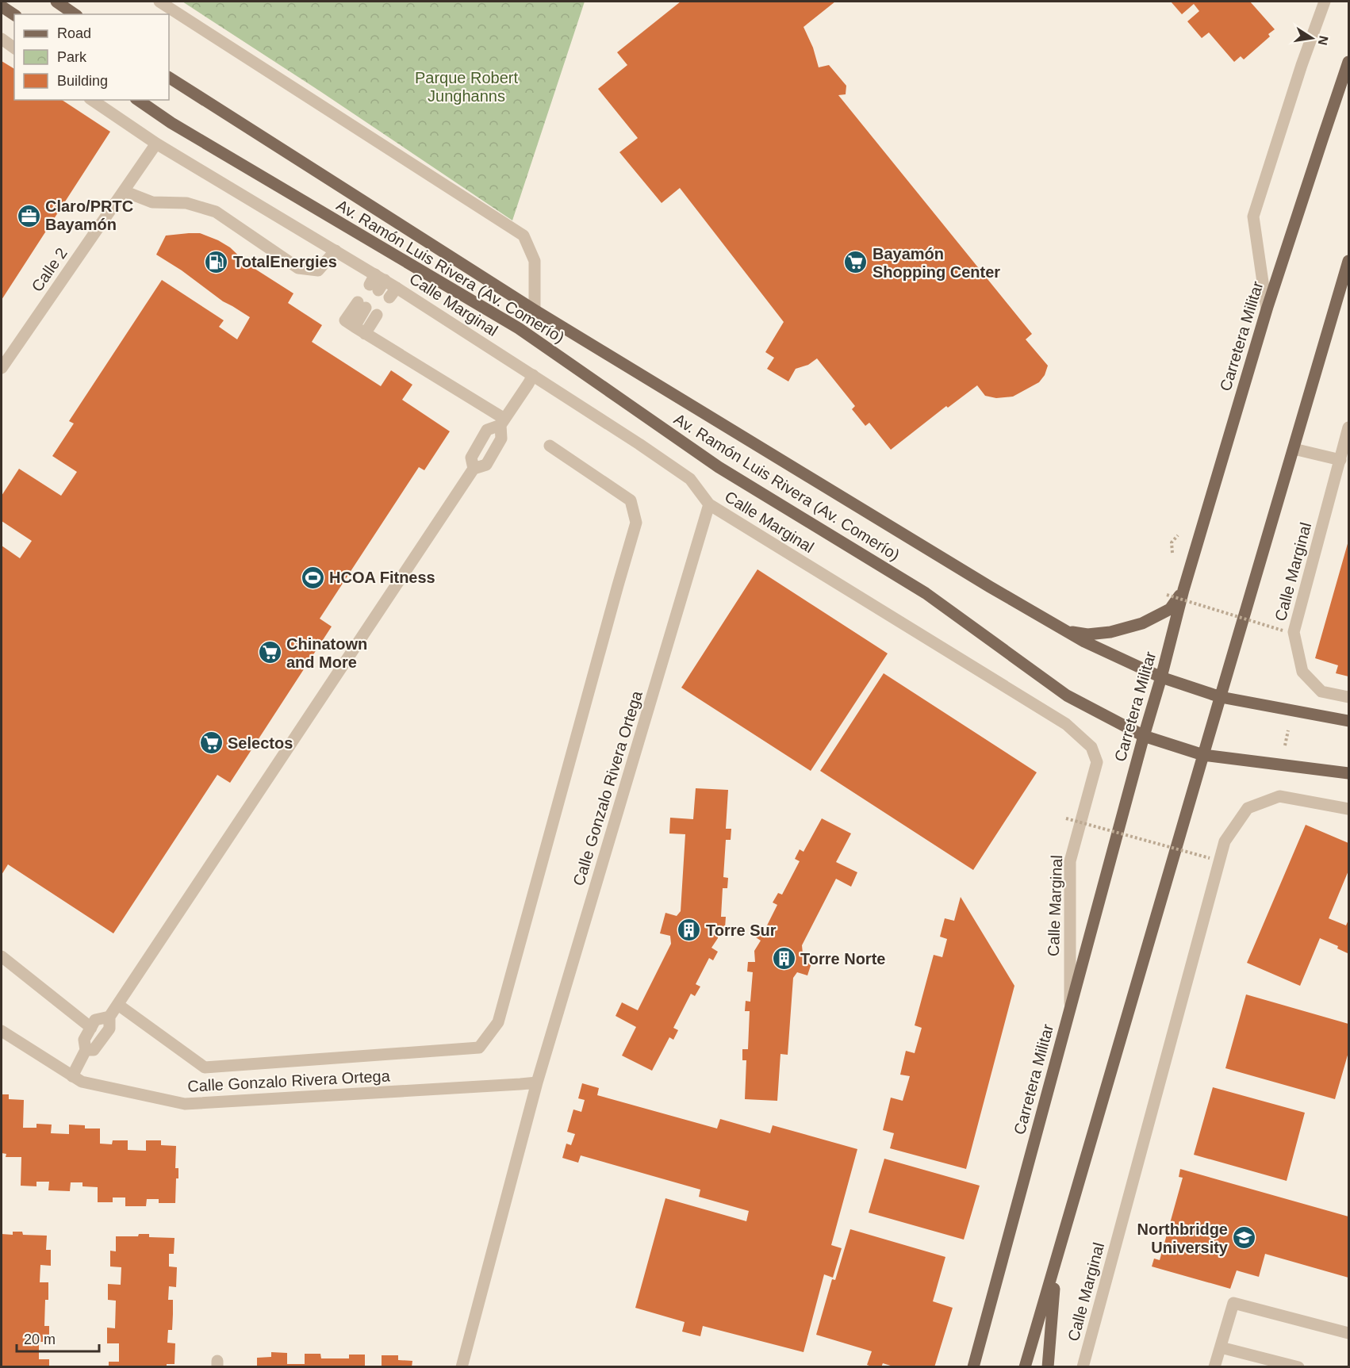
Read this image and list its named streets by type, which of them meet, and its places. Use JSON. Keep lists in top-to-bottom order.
{
  "streets": {
    "main road": ["Av. Ramón Luis Rivera (Av. Comerío)", "Carretera Militar"],
    "street": ["Calle 2", "Calle Marginal", "Calle Gonzalo Rivera Ortega"]
  },
  "crossings": [
    ["Calle 2", "Calle Marginal"],
    ["Av. Ramón Luis Rivera (Av. Comerío)", "Carretera Militar"],
    ["Calle Marginal", "Carretera Militar"],
    ["Calle Marginal", "Calle Gonzalo Rivera Ortega"]
  ],
  "parks": ["Parque Robert Junghanns"],
  "places": {
    "office": ["Claro/PRTC Bayamón"],
    "fuel station": ["TotalEnergies"],
    "supermarket": ["Bayamón Shopping Center", "Chinatown and More", "Selectos"],
    "sports": ["HCOA Fitness"],
    "building": ["Torre Sur", "Torre Norte"],
    "school or university": ["Northbridge University"]
  },
  "legend": ["Road", "Park", "Building"],
  "scale_bar": "20 m",
  "north": "right"
}
